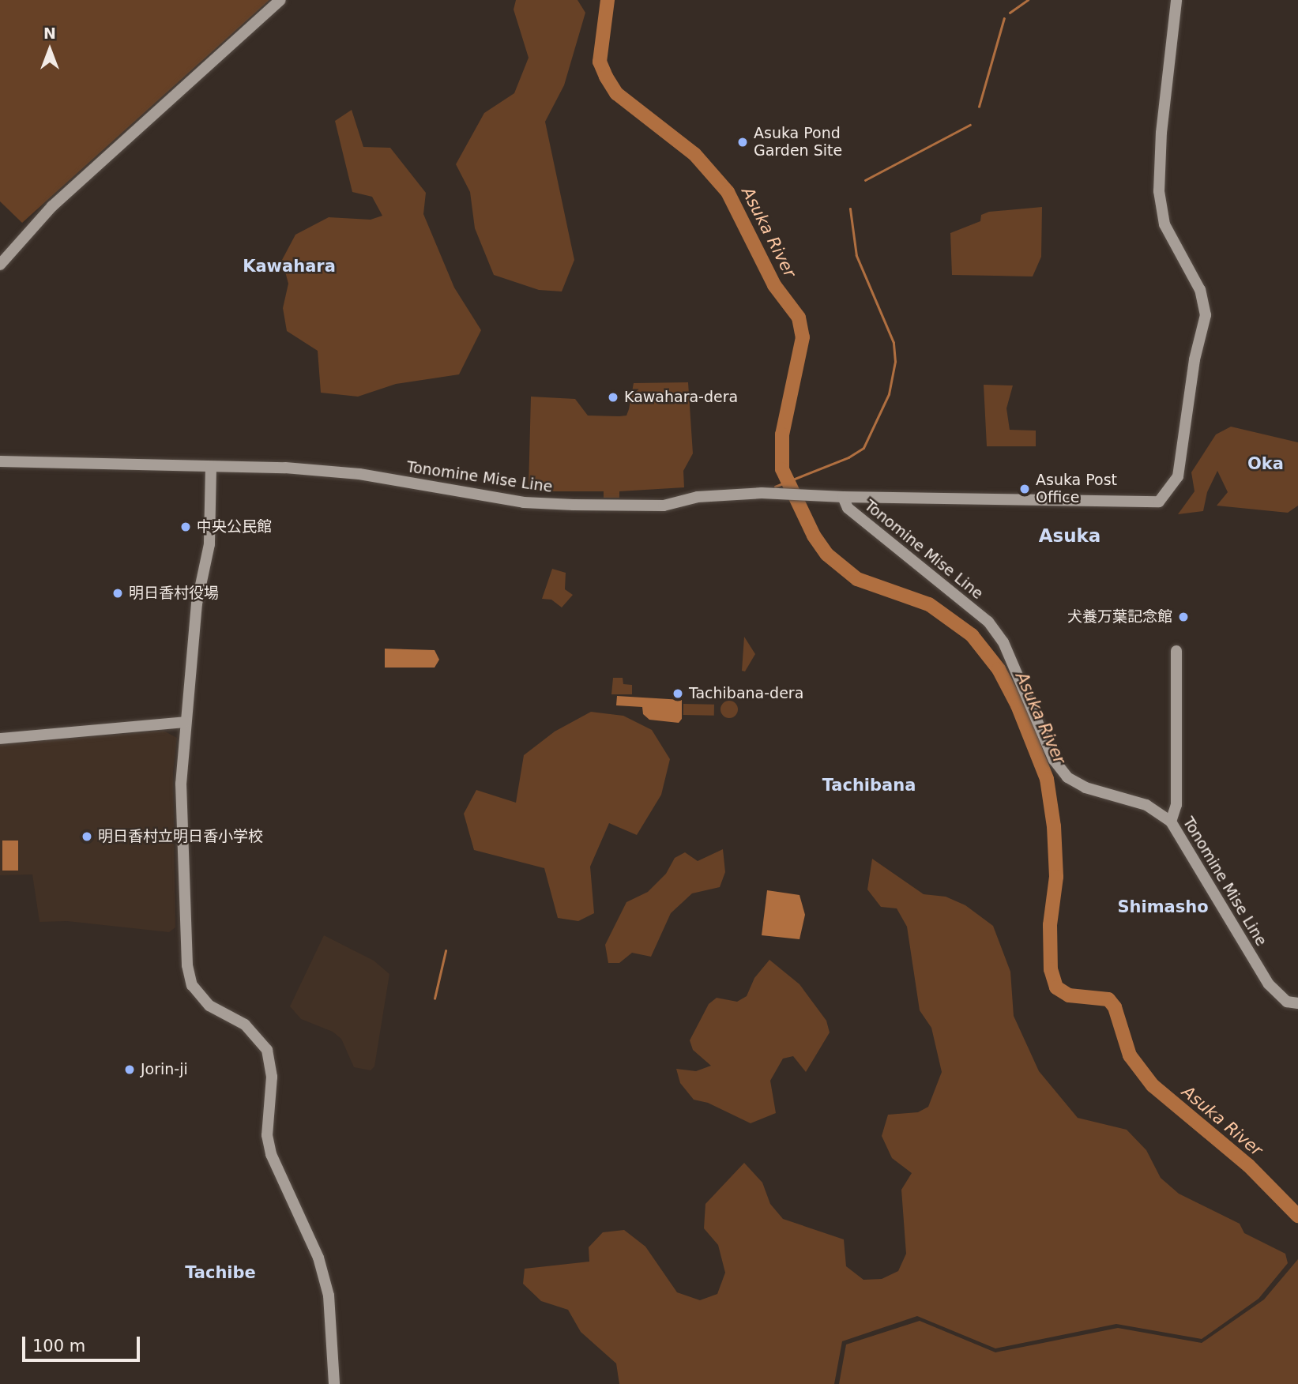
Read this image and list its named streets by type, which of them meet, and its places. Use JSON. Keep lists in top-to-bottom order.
{
  "streets": {
    "street": ["Tonomine Mise Line"]
  },
  "districts": [
    "Kawahara",
    "Oka",
    "Asuka",
    "Tachibana",
    "Shimasho",
    "Tachibe"
  ],
  "water": ["Asuka River"],
  "places": [
    "Asuka Pond Garden Site",
    "Kawahara-dera",
    "Asuka Post Office",
    "中央公民館",
    "明日香村役場",
    "犬養万葉記念館",
    "Tachibana-dera",
    "明日香村立明日香小学校",
    "Jorin-ji"
  ],
  "scale_bar": "100 m",
  "north": "top"
}
